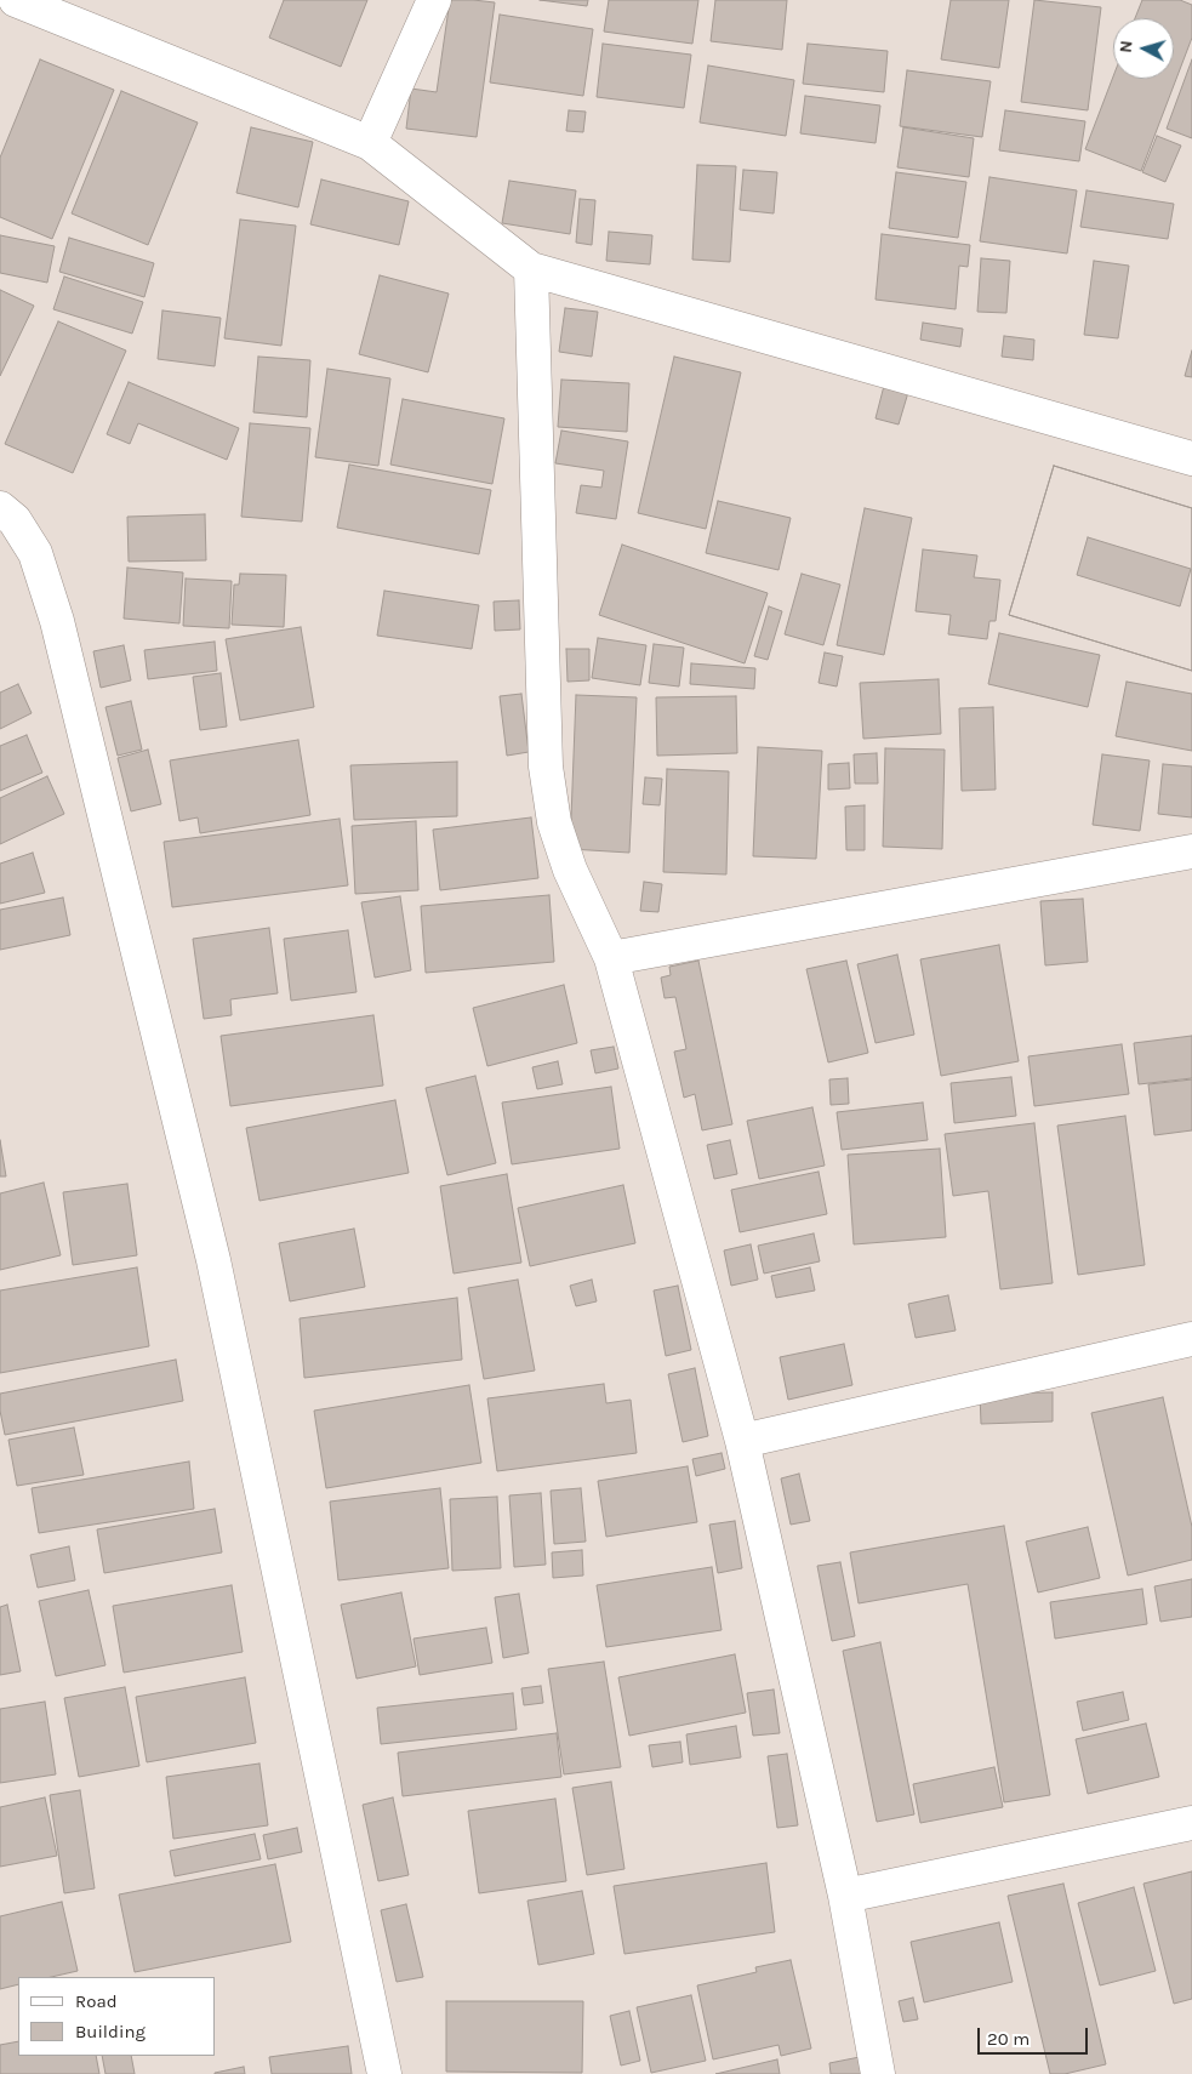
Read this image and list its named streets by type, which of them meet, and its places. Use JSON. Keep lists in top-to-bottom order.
{
  "legend": ["Road", "Building"],
  "scale_bar": "20 m",
  "north": "left"
}
